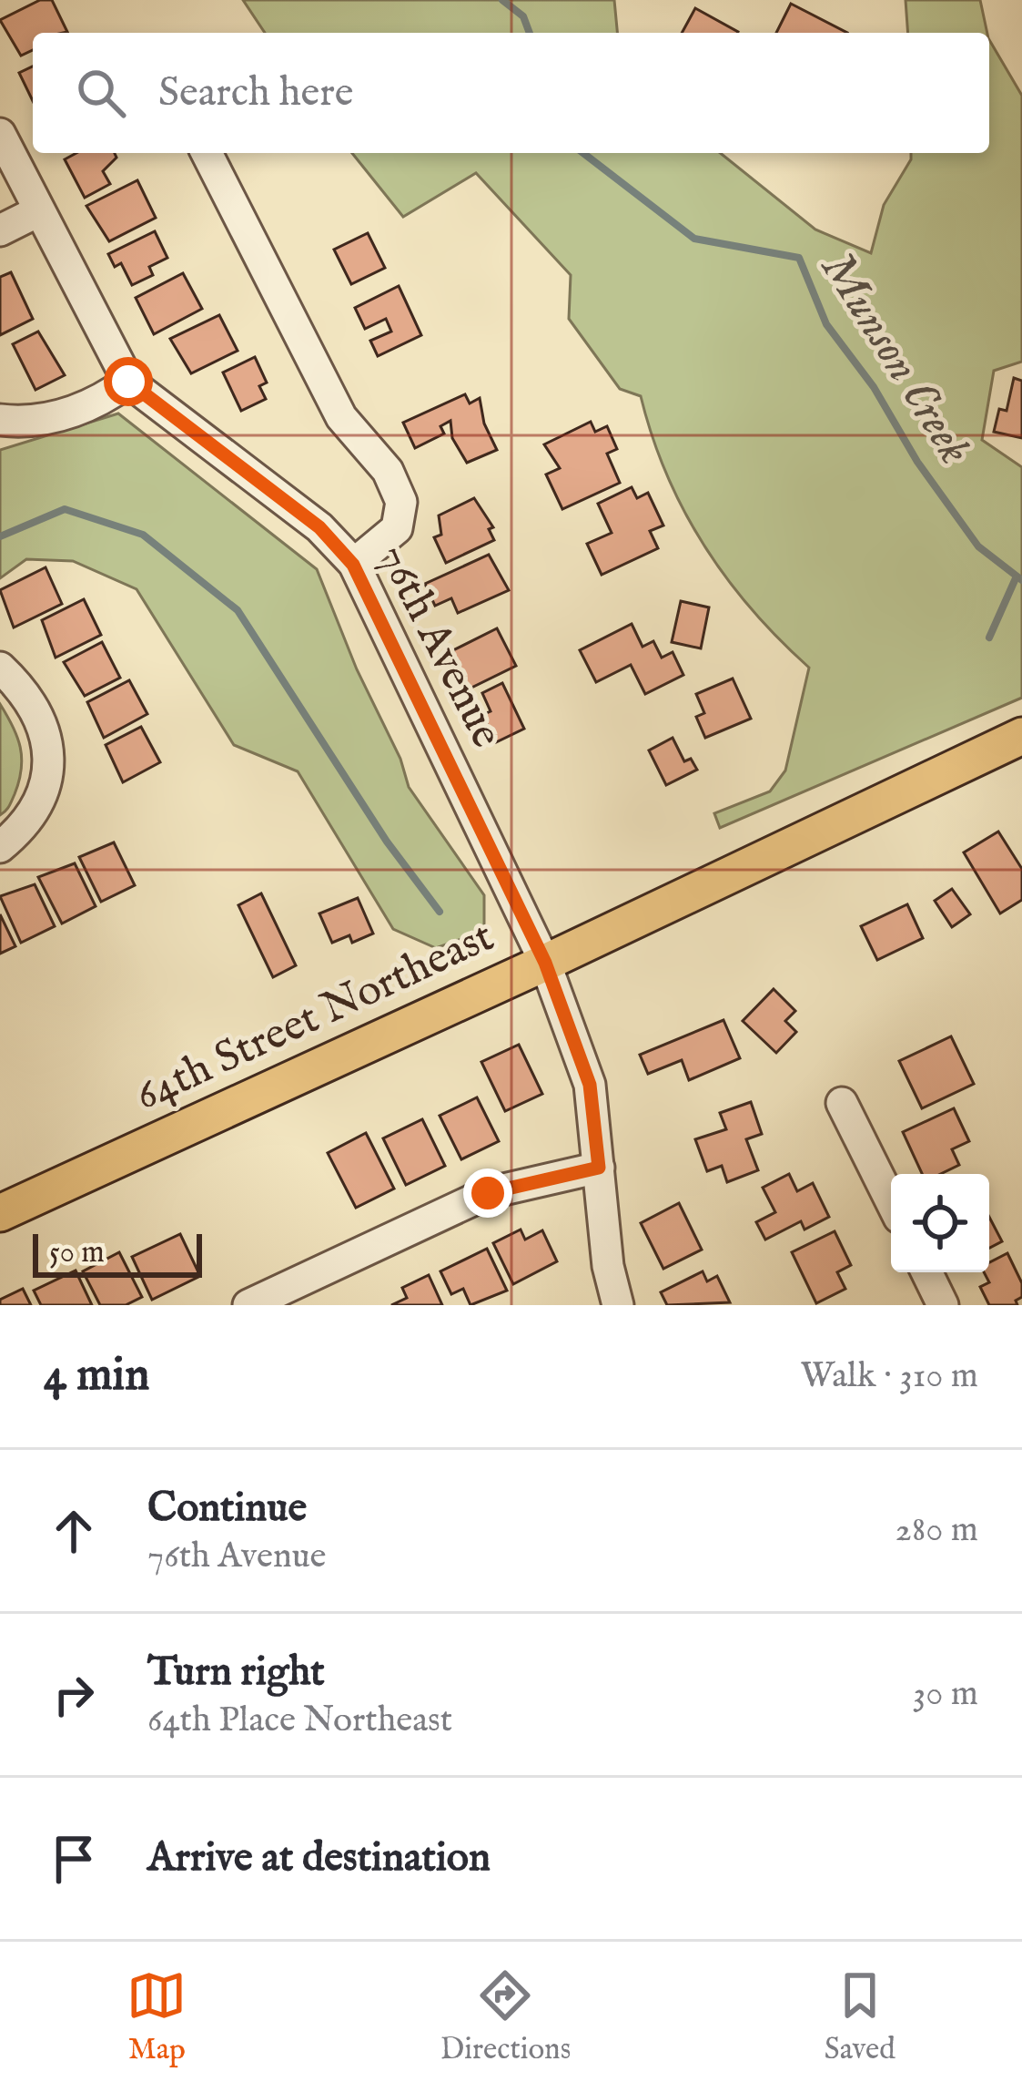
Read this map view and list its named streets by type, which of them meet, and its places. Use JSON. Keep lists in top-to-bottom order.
{
  "streets": {
    "main road": ["64th Street Northeast"],
    "street": ["76th Avenue"]
  },
  "crossings": [
    ["76th Avenue", "64th Street Northeast"]
  ],
  "water": ["Munson Creek"],
  "scale_bar": "50 m",
  "page": {
    "search": "Search here",
    "scale": "50 m",
    "heading": ["4 min", "Walk · 310 m"],
    "list": [
      ["Continue", "76th Avenue", "280 m"],
      ["Turn right", "64th Place Northeast", "30 m"],
      "Arrive at destination"
    ],
    "nav": ["Map", "Directions", "Saved"]
  }
}
